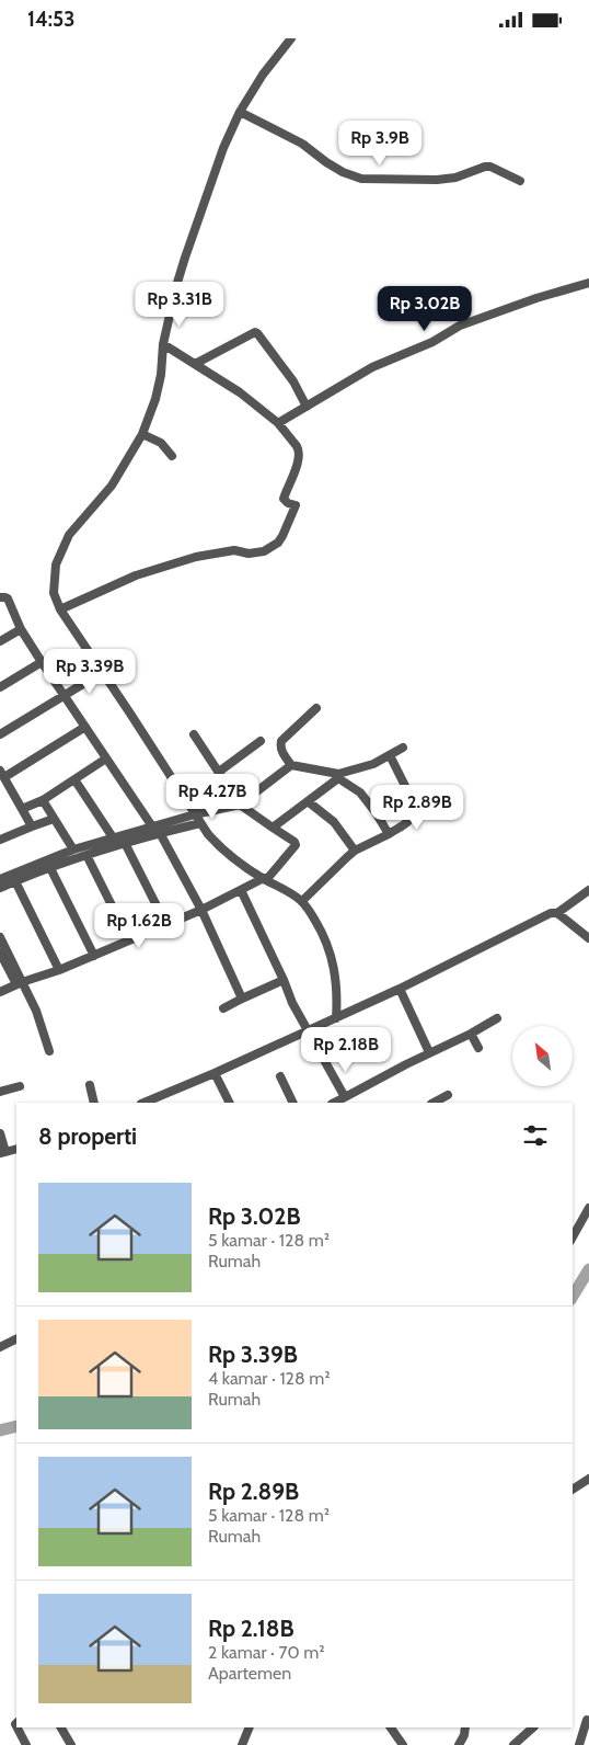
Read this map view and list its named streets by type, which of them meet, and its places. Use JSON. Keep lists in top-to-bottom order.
{
  "north": "top left",
  "page": {
    "status": "14:53",
    "price": [
      "Rp 3.9B",
      "Rp 3.31B",
      "Rp 3.02B",
      "Rp 3.39B",
      "Rp 4.27B",
      "Rp 2.89B",
      "Rp 1.62B",
      "Rp 2.18B"
    ],
    "heading": "8 properti",
    "list": [
      {
        "name": "Rp 3.02B",
        "note": "5 kamar · 128 m² · Rumah"
      },
      {
        "name": "Rp 3.39B",
        "note": "4 kamar · 128 m² · Rumah"
      },
      {
        "name": "Rp 2.89B",
        "note": "5 kamar · 128 m² · Rumah"
      },
      {
        "name": "Rp 2.18B",
        "note": "2 kamar · 70 m² · Apartemen"
      }
    ]
  }
}
